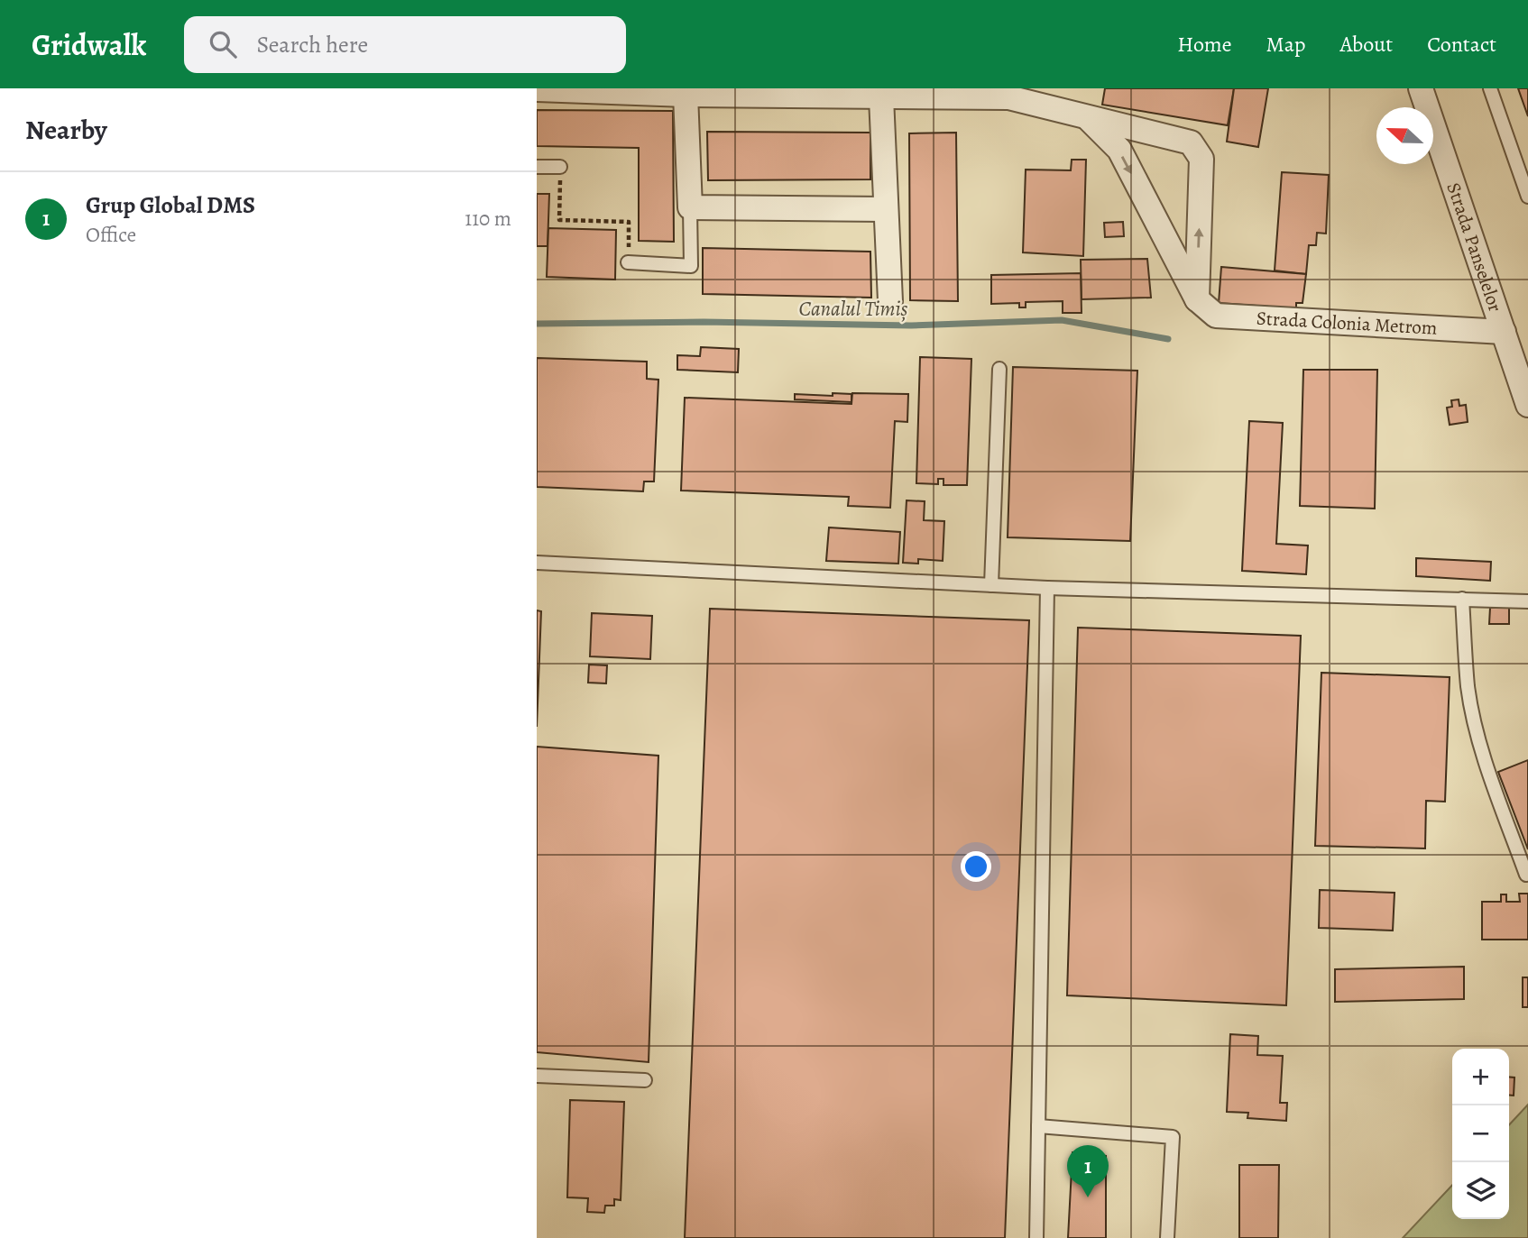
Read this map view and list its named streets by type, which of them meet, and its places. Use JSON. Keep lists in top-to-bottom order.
{
  "streets": {
    "street": ["Strada Panselelor", "Strada Colonia Metrom"]
  },
  "crossings": [
    ["Strada Panselelor", "Strada Colonia Metrom"]
  ],
  "one_way": ["Strada Colonia Metrom"],
  "water": ["Canalul Timiș"],
  "north": "left",
  "page": {
    "header": "Gridwalk",
    "search": "Search here",
    "nav": [
      "Home",
      "Map",
      "About",
      "Contact"
    ],
    "heading": "Nearby",
    "list": [
      {
        "mark": "1",
        "name": "Grup Global DMS",
        "note": "Office",
        "value": "110 m"
      }
    ],
    "map_buttons": ["+", "−"],
    "pins": "1"
  }
}
